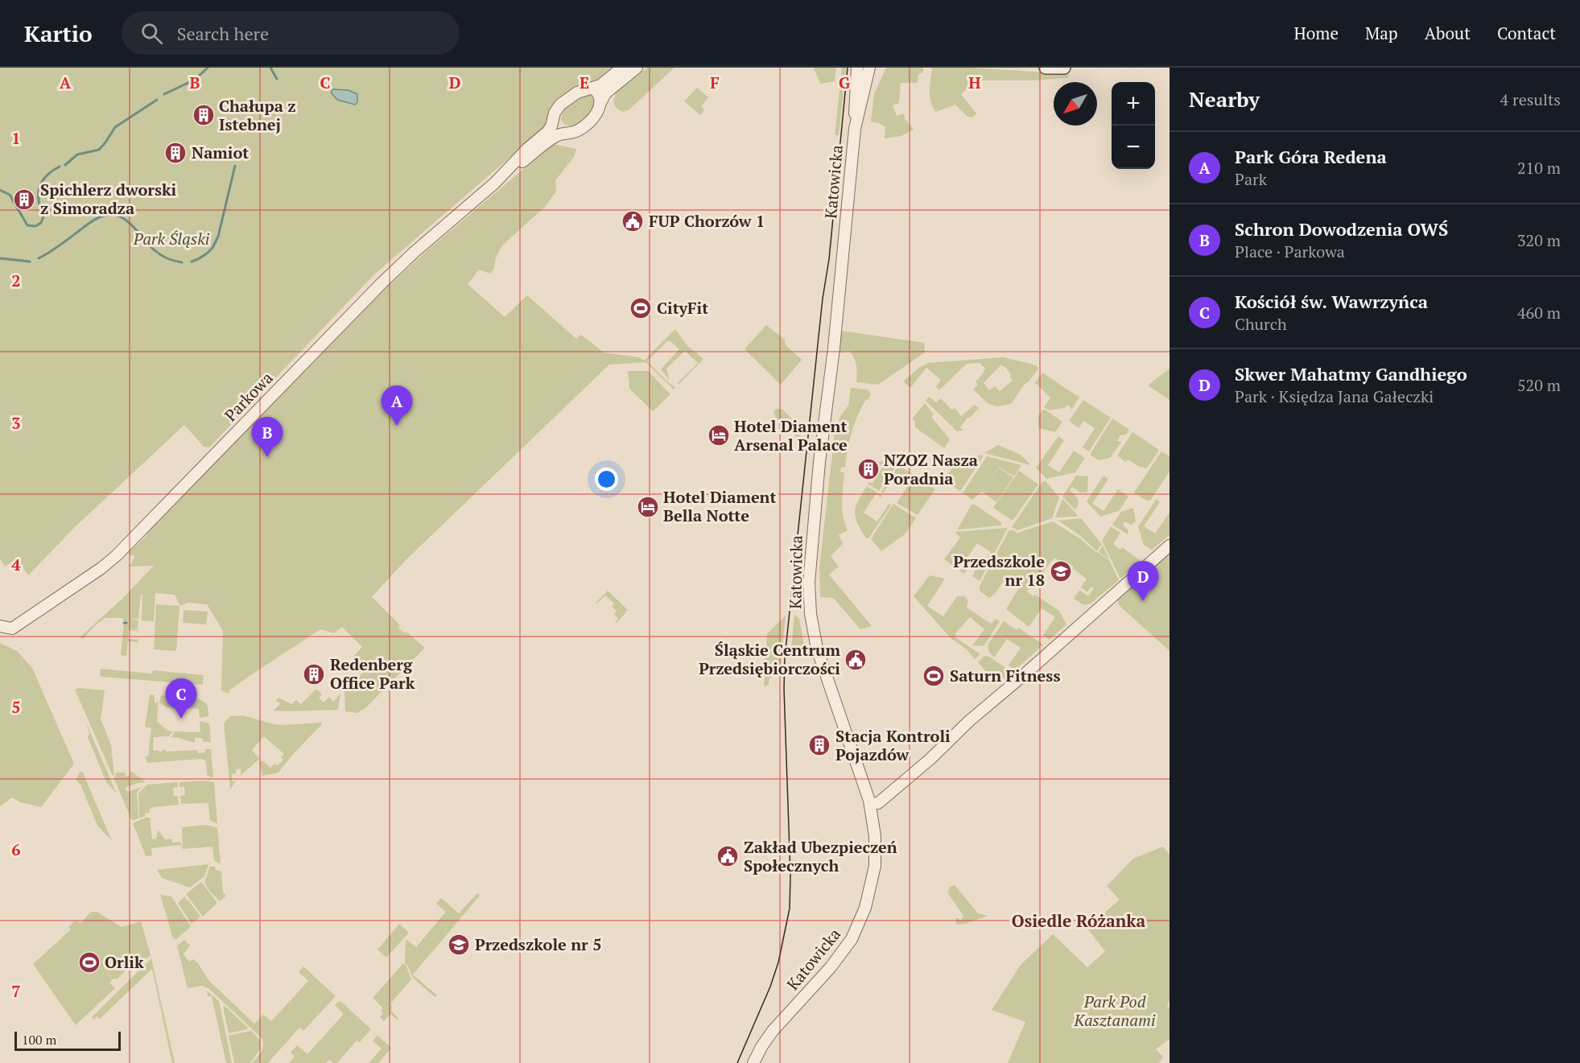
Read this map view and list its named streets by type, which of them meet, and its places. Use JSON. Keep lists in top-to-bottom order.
{
  "streets": {
    "street": ["Katowicka", "Parkowa"]
  },
  "districts": ["Osiedle Różanka"],
  "parks": ["Park Śląski", "Park Pod Kasztanami"],
  "places": {
    "building": [
      "Chałupa z Istebnej",
      "Namiot",
      "Spichlerz dworski z Simoradza",
      "NZOZ Nasza Poradnia",
      "Redenberg Office Park",
      "Stacja Kontroli Pojazdów"
    ],
    "public building": ["FUP Chorzów 1", "Śląskie Centrum Przedsiębiorczości", "Zakład Ubezpieczeń Społecznych"],
    "sports": ["CityFit", "Saturn Fitness", "Orlik"],
    "hotel": ["Hotel Diament Arsenal Palace", "Hotel Diament Bella Notte"],
    "school or university": ["Przedszkole nr 18", "Przedszkole nr 5"]
  },
  "scale_bar": "100 m",
  "north": "bottom left",
  "page": {
    "header": "Kartio",
    "search": "Search here",
    "nav": [
      "Home",
      "Map",
      "About",
      "Contact"
    ],
    "heading": ["Nearby", "4 results"],
    "map_buttons": ["+", "−"],
    "list": [
      {
        "mark": "A",
        "name": "Park Góra Redena",
        "note": "Park",
        "value": "210 m"
      },
      {
        "mark": "B",
        "name": "Schron Dowodzenia OWŚ",
        "note": "Place · Parkowa",
        "value": "320 m"
      },
      {
        "mark": "C",
        "name": "Kościół św. Wawrzyńca",
        "note": "Church",
        "value": "460 m"
      },
      {
        "mark": "D",
        "name": "Skwer Mahatmy Gandhiego",
        "note": "Park · Księdza Jana Gałeczki",
        "value": "520 m"
      }
    ],
    "pins": [
      "A",
      "B",
      "D",
      "C"
    ],
    "scale": "100 m"
  },
  "grid": {
    "columns": [
      "A",
      "B",
      "C",
      "D",
      "E",
      "F",
      "G",
      "H"
    ],
    "rows": [
      "1",
      "2",
      "3",
      "4",
      "5",
      "6",
      "7"
    ]
  }
}
